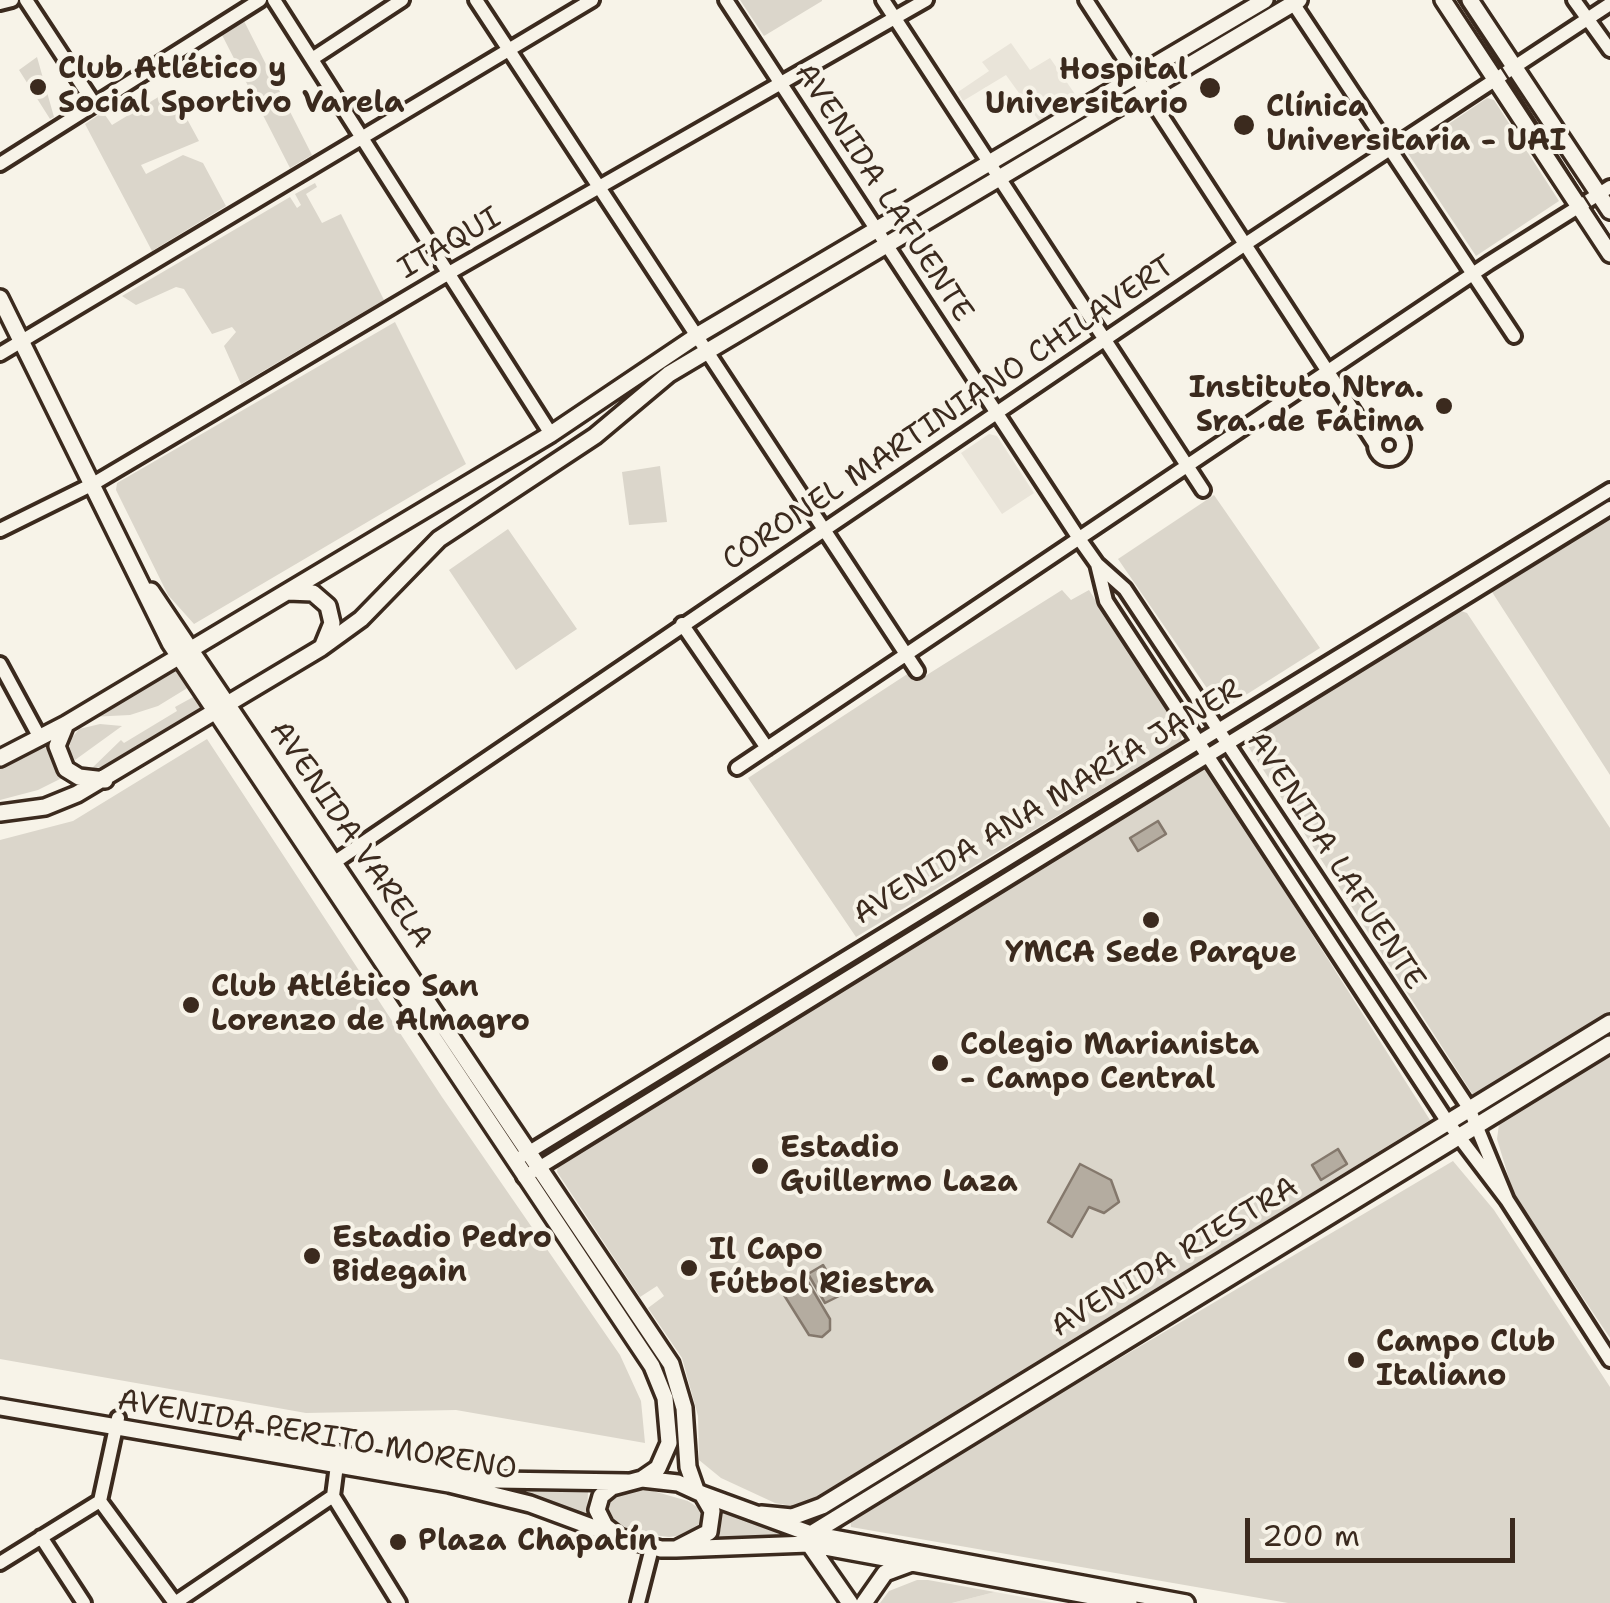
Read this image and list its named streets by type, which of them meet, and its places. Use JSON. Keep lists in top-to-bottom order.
{
  "streets": {
    "main road": ["AVENIDA VARELA", "AVENIDA RIESTRA", "AVENIDA PERITO MORENO"],
    "street": [
      "AVENIDA LAFUENTE",
      "ITAQUI",
      "CORONEL MARTINIANO CHILAVERT",
      "AVENIDA ANA MARÍA JANER"
    ]
  },
  "crossings": [
    ["AVENIDA LAFUENTE", "ITAQUI"],
    ["AVENIDA LAFUENTE", "CORONEL MARTINIANO CHILAVERT"],
    ["AVENIDA LAFUENTE", "AVENIDA ANA MARÍA JANER"],
    ["AVENIDA LAFUENTE", "AVENIDA RIESTRA"],
    ["ITAQUI", "AVENIDA VARELA"],
    ["CORONEL MARTINIANO CHILAVERT", "AVENIDA VARELA"],
    ["AVENIDA ANA MARÍA JANER", "AVENIDA VARELA"],
    ["AVENIDA VARELA", "AVENIDA PERITO MORENO"]
  ],
  "places": [
    "Club Atlético y Social Sportivo Varela",
    "Hospital Universitario",
    "Clínica Universitaria - UAI",
    "Instituto Ntra. Sra. de Fátima",
    "YMCA Sede Parque",
    "Club Atlético San Lorenzo de Almagro",
    "Colegio Marianista - Campo Central",
    "Estadio Guillermo Laza",
    "Estadio Pedro Bidegain",
    "Il Capo Fútbol Riestra",
    "Campo Club Italiano",
    "Plaza Chapatín"
  ],
  "scale_bar": "200 m"
}
